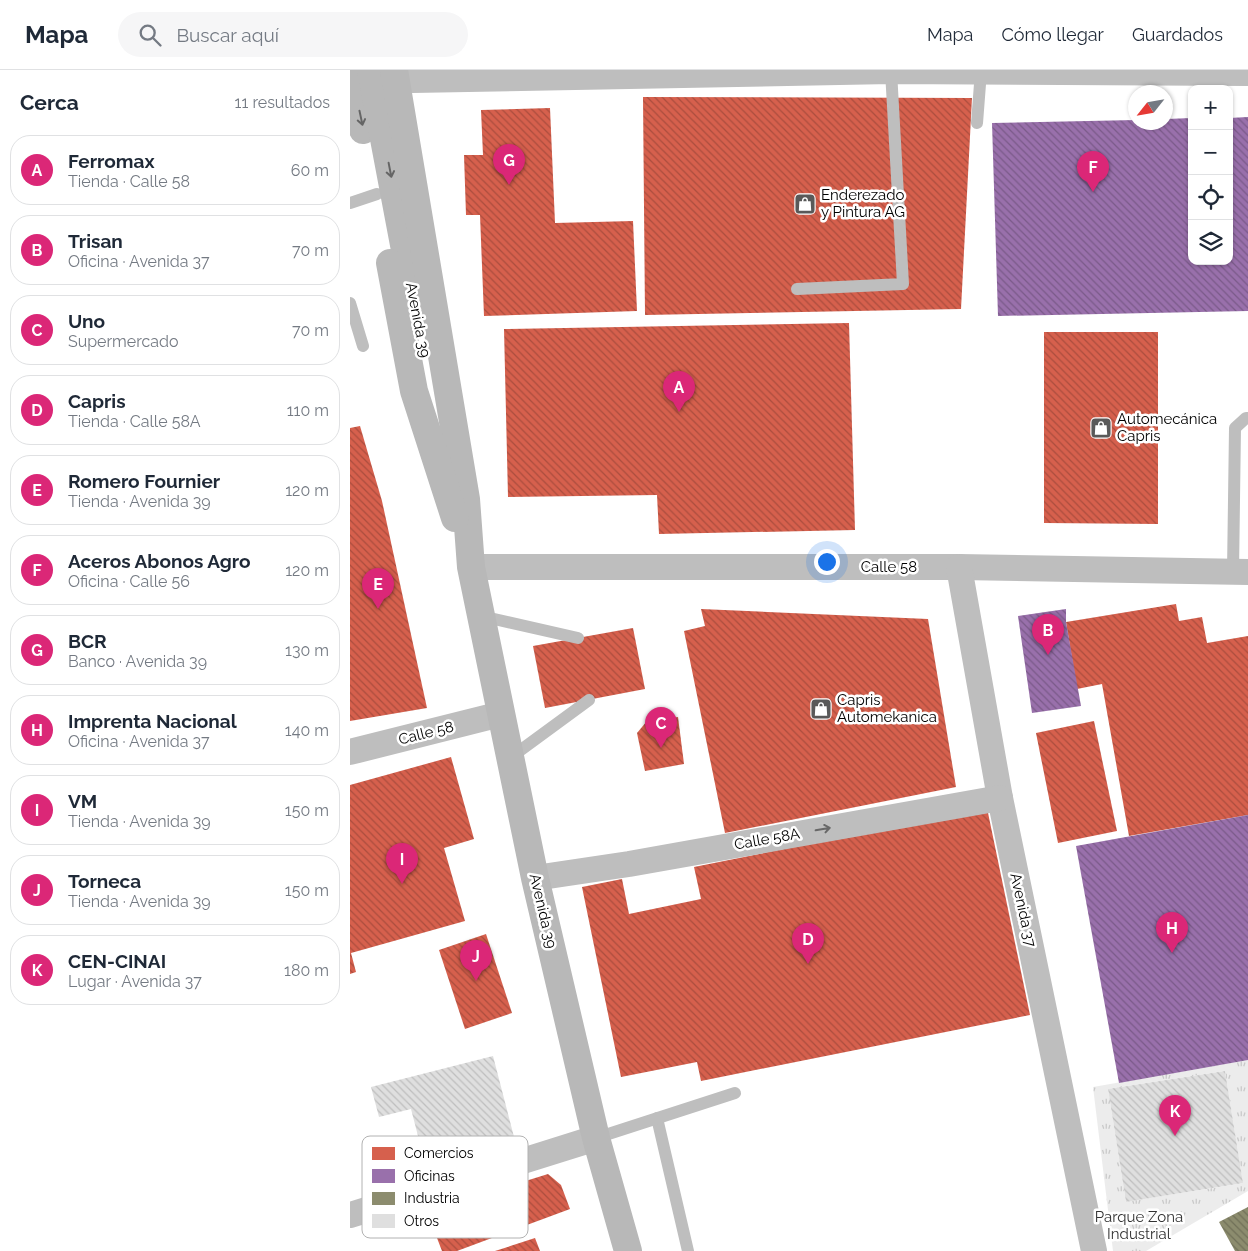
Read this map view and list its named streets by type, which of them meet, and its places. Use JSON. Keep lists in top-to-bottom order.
{
  "streets": {
    "main road": ["Avenida 39"],
    "street": ["Calle 58", "Calle 58A", "Avenida 37"]
  },
  "crossings": [
    ["Avenida 39", "Calle 58"],
    ["Avenida 39", "Calle 58A"],
    ["Calle 58", "Avenida 37"],
    ["Calle 58A", "Avenida 37"]
  ],
  "one_way": ["Calle 58A"],
  "parks": ["Parque Zona Industrial"],
  "places": {
    "shop": ["Enderezado y Pintura AG", "Automecánica Capris", "Capris Automekanica"]
  },
  "legend": [
    "Comercios",
    "Oficinas",
    "Industria",
    "Otros"
  ],
  "north": "bottom left",
  "page": {
    "header": "Mapa",
    "search": "Buscar aquí",
    "nav": ["Mapa", "Cómo llegar", "Guardados"],
    "heading": ["Cerca", "11 resultados"],
    "map_buttons": ["+", "−"],
    "list": [
      {
        "mark": "A",
        "name": "Ferromax",
        "note": "Tienda · Calle 58",
        "value": "60 m"
      },
      {
        "mark": "B",
        "name": "Trisan",
        "note": "Oficina · Avenida 37",
        "value": "70 m"
      },
      {
        "mark": "C",
        "name": "Uno",
        "note": "Supermercado",
        "value": "70 m"
      },
      {
        "mark": "D",
        "name": "Capris",
        "note": "Tienda · Calle 58A",
        "value": "110 m"
      },
      {
        "mark": "E",
        "name": "Romero Fournier",
        "note": "Tienda · Avenida 39",
        "value": "120 m"
      },
      {
        "mark": "F",
        "name": "Aceros Abonos Agro",
        "note": "Oficina · Calle 56",
        "value": "120 m"
      },
      {
        "mark": "G",
        "name": "BCR",
        "note": "Banco · Avenida 39",
        "value": "130 m"
      },
      {
        "mark": "H",
        "name": "Imprenta Nacional",
        "note": "Oficina · Avenida 37",
        "value": "140 m"
      },
      {
        "mark": "I",
        "name": "VM",
        "note": "Tienda · Avenida 39",
        "value": "150 m"
      },
      {
        "mark": "J",
        "name": "Torneca",
        "note": "Tienda · Avenida 39",
        "value": "150 m"
      },
      {
        "mark": "K",
        "name": "CEN-CINAI",
        "note": "Lugar · Avenida 37",
        "value": "180 m"
      }
    ],
    "pins": [
      "G",
      "F",
      "A",
      "E",
      "B",
      "C",
      "I",
      "H",
      "D",
      "J",
      "K"
    ]
  }
}
